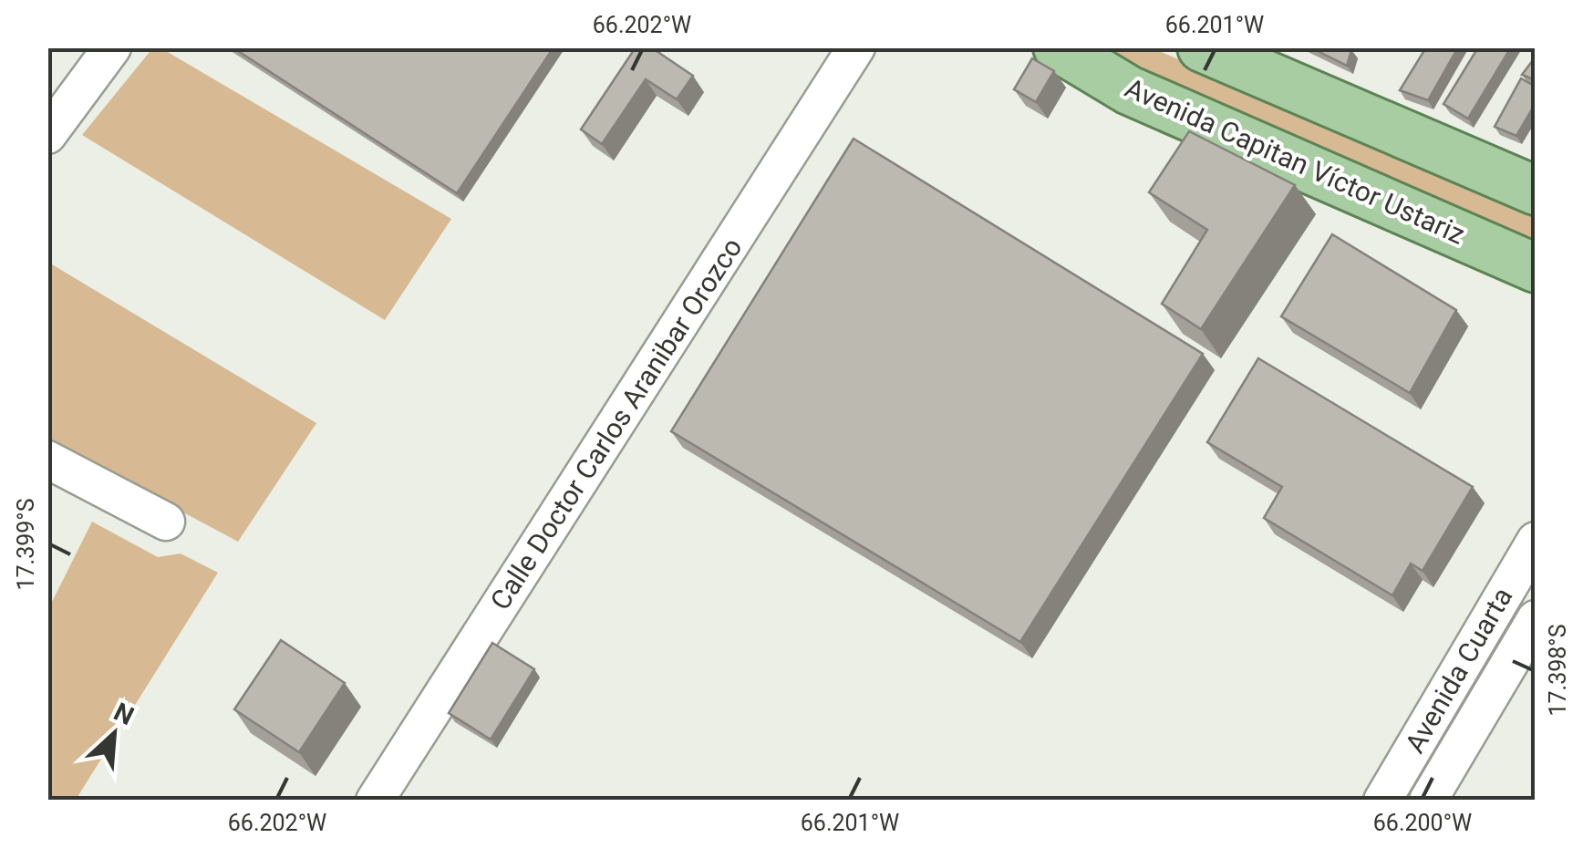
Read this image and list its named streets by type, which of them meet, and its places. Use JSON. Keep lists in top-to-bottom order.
{
  "streets": {
    "main road": ["Avenida Capitan Víctor Ustariz"],
    "street": ["Calle Doctor Carlos Aranibar Orozco", "Avenida Cuarta"]
  },
  "north": "top right",
  "coordinates": [
    "66.202°W",
    "66.201°W",
    "17.399°S",
    "17.398°S",
    "66.200°W"
  ]
}
